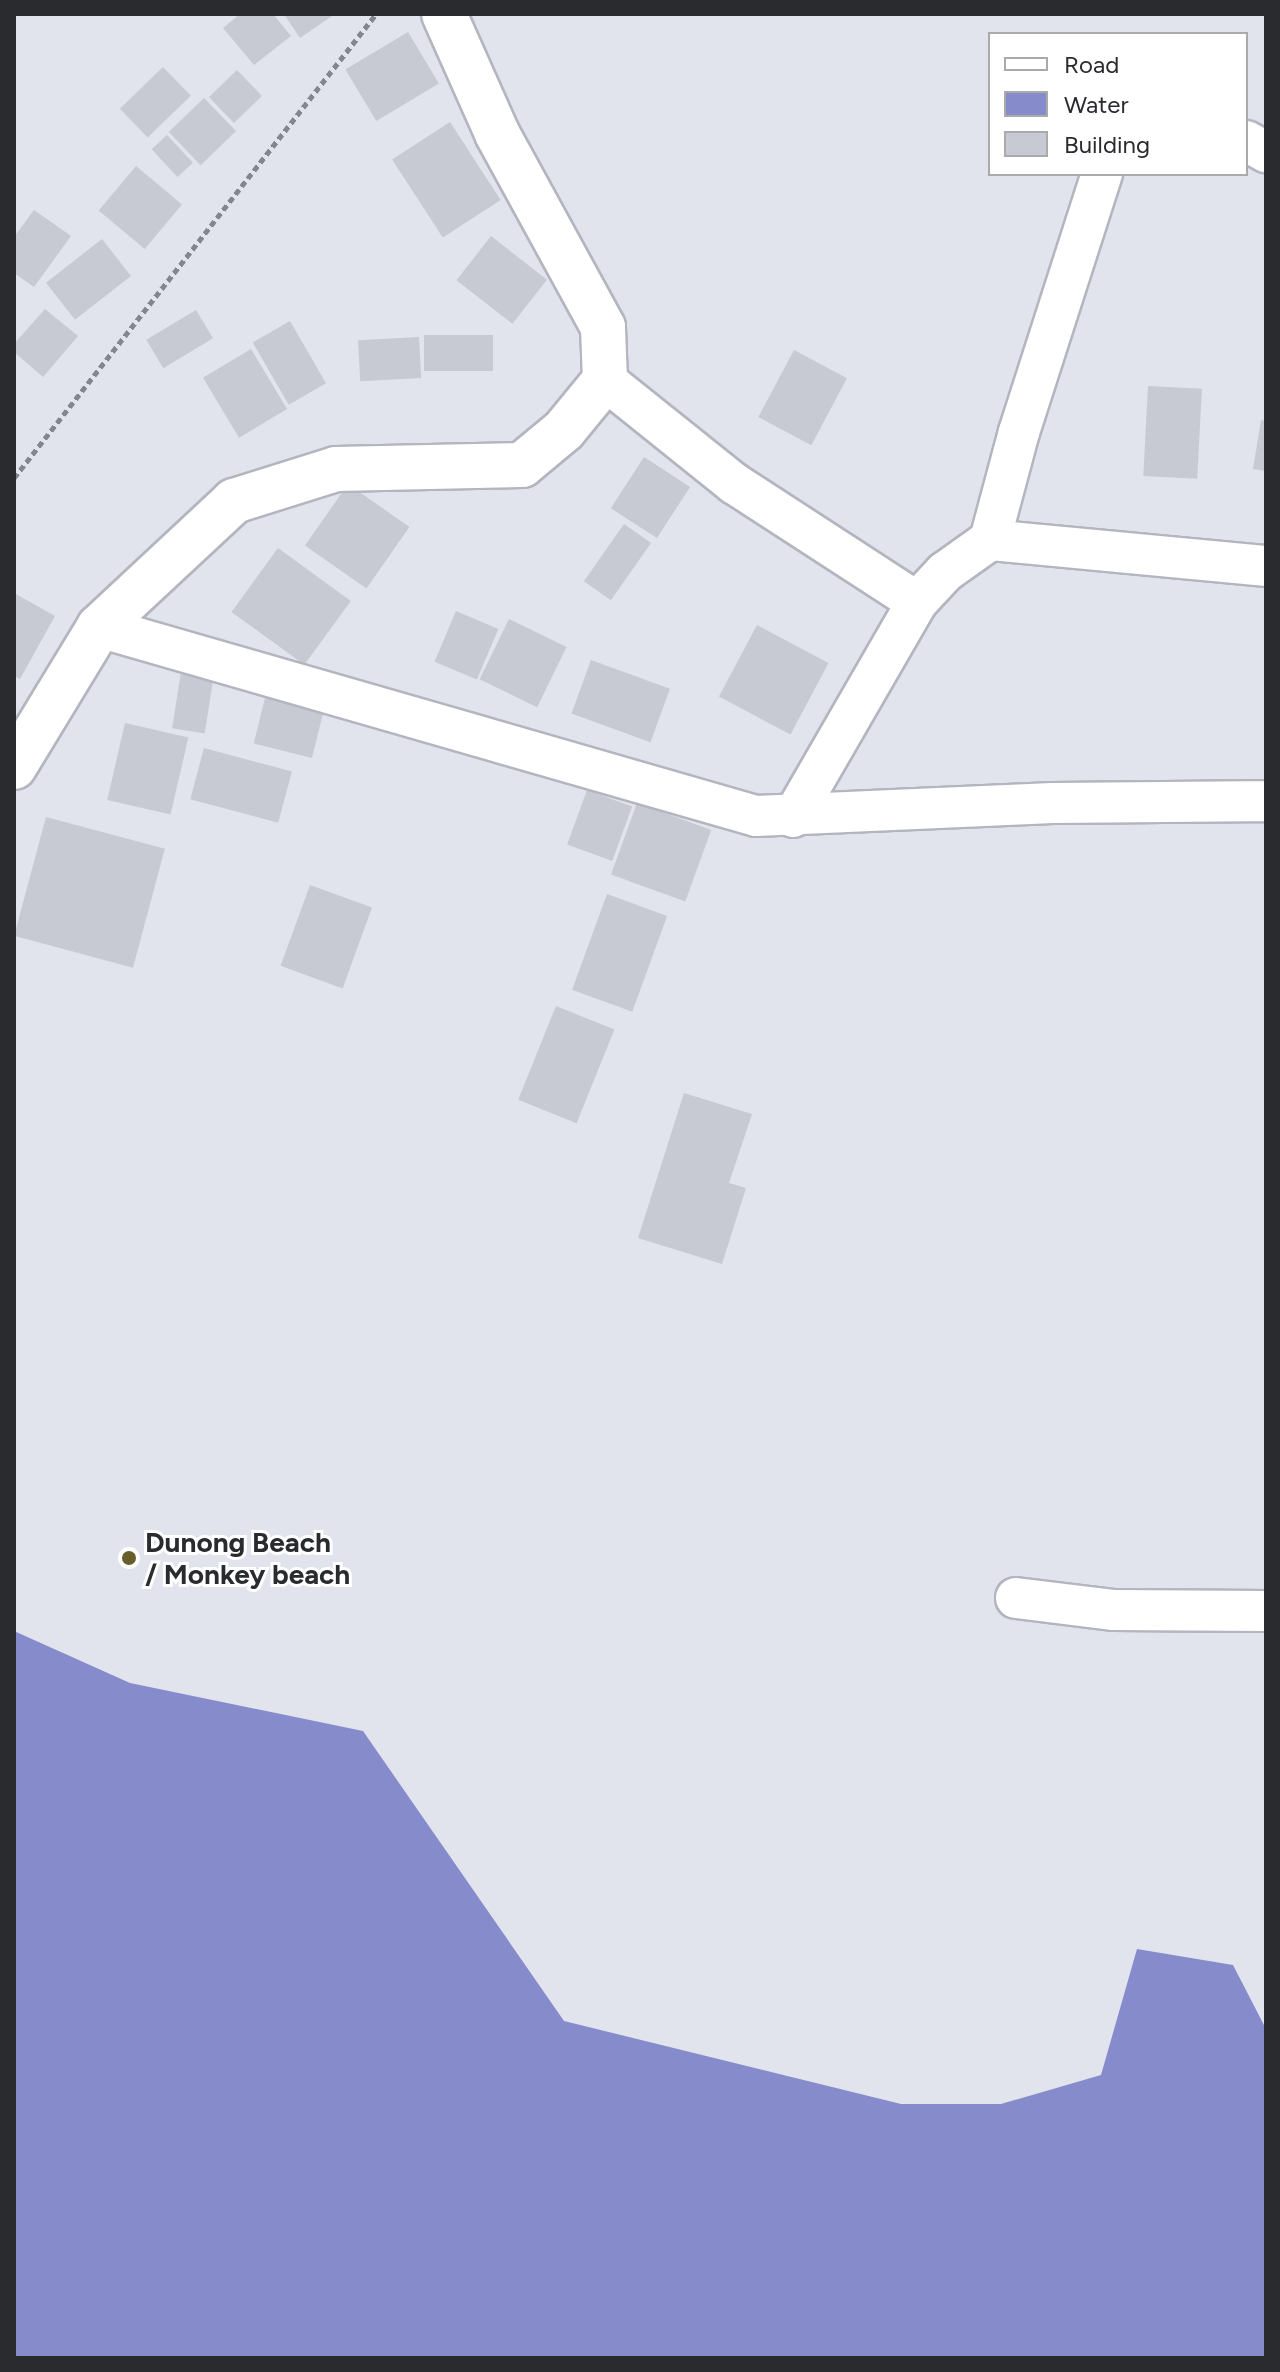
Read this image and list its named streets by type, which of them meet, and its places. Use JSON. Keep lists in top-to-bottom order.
{
  "places": ["Dunong Beach / Monkey beach"],
  "legend": ["Road", "Water", "Building"]
}
